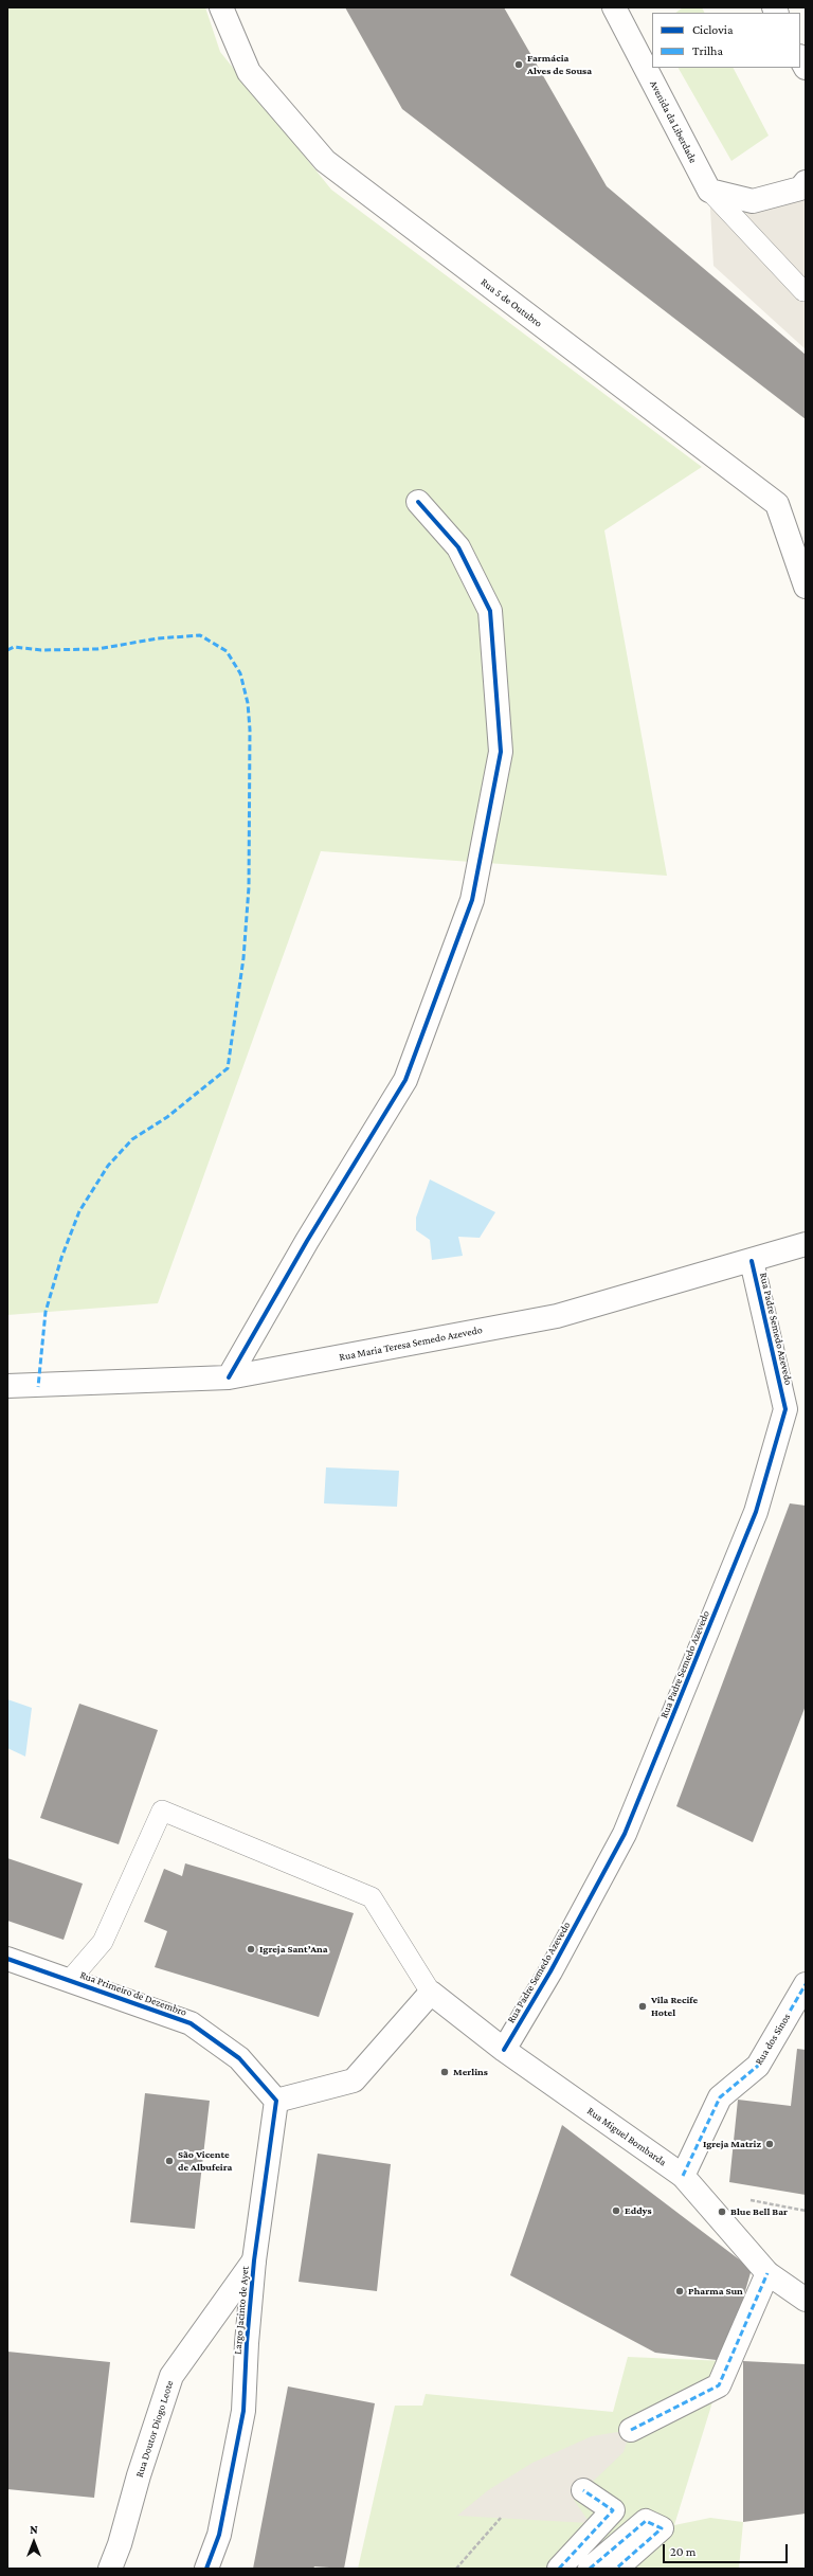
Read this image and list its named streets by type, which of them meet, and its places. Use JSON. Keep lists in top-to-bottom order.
{
  "streets": {
    "street": [
      "Avenida da Liberdade",
      "Rua 5 de Outubro",
      "Rua Padre Semedo Azevedo",
      "Rua Maria Teresa Semedo Azevedo",
      "Rua Primeiro de Dezembro",
      "Rua dos Sinos",
      "Rua Miguel Bombarda",
      "Largo Jacinto de Ayet",
      "Rua Doutor Diogo Leote"
    ]
  },
  "crossings": [
    ["Rua Padre Semedo Azevedo", "Rua Maria Teresa Semedo Azevedo"],
    ["Rua Padre Semedo Azevedo", "Rua Miguel Bombarda"],
    ["Rua Primeiro de Dezembro", "Largo Jacinto de Ayet"],
    ["Rua dos Sinos", "Rua Miguel Bombarda"],
    ["Largo Jacinto de Ayet", "Rua Doutor Diogo Leote"]
  ],
  "places": [
    "Farmácia Alves de Sousa",
    "Igreja Sant’Ana",
    "Vila Recife Hotel",
    "Merlins",
    "Igreja Matriz",
    "São Vicente de Albufeira",
    "Eddys",
    "Blue Bell Bar",
    "Pharma Sun"
  ],
  "legend": ["Ciclovia", "Trilha"],
  "scale_bar": "20 m",
  "north": "top"
}
